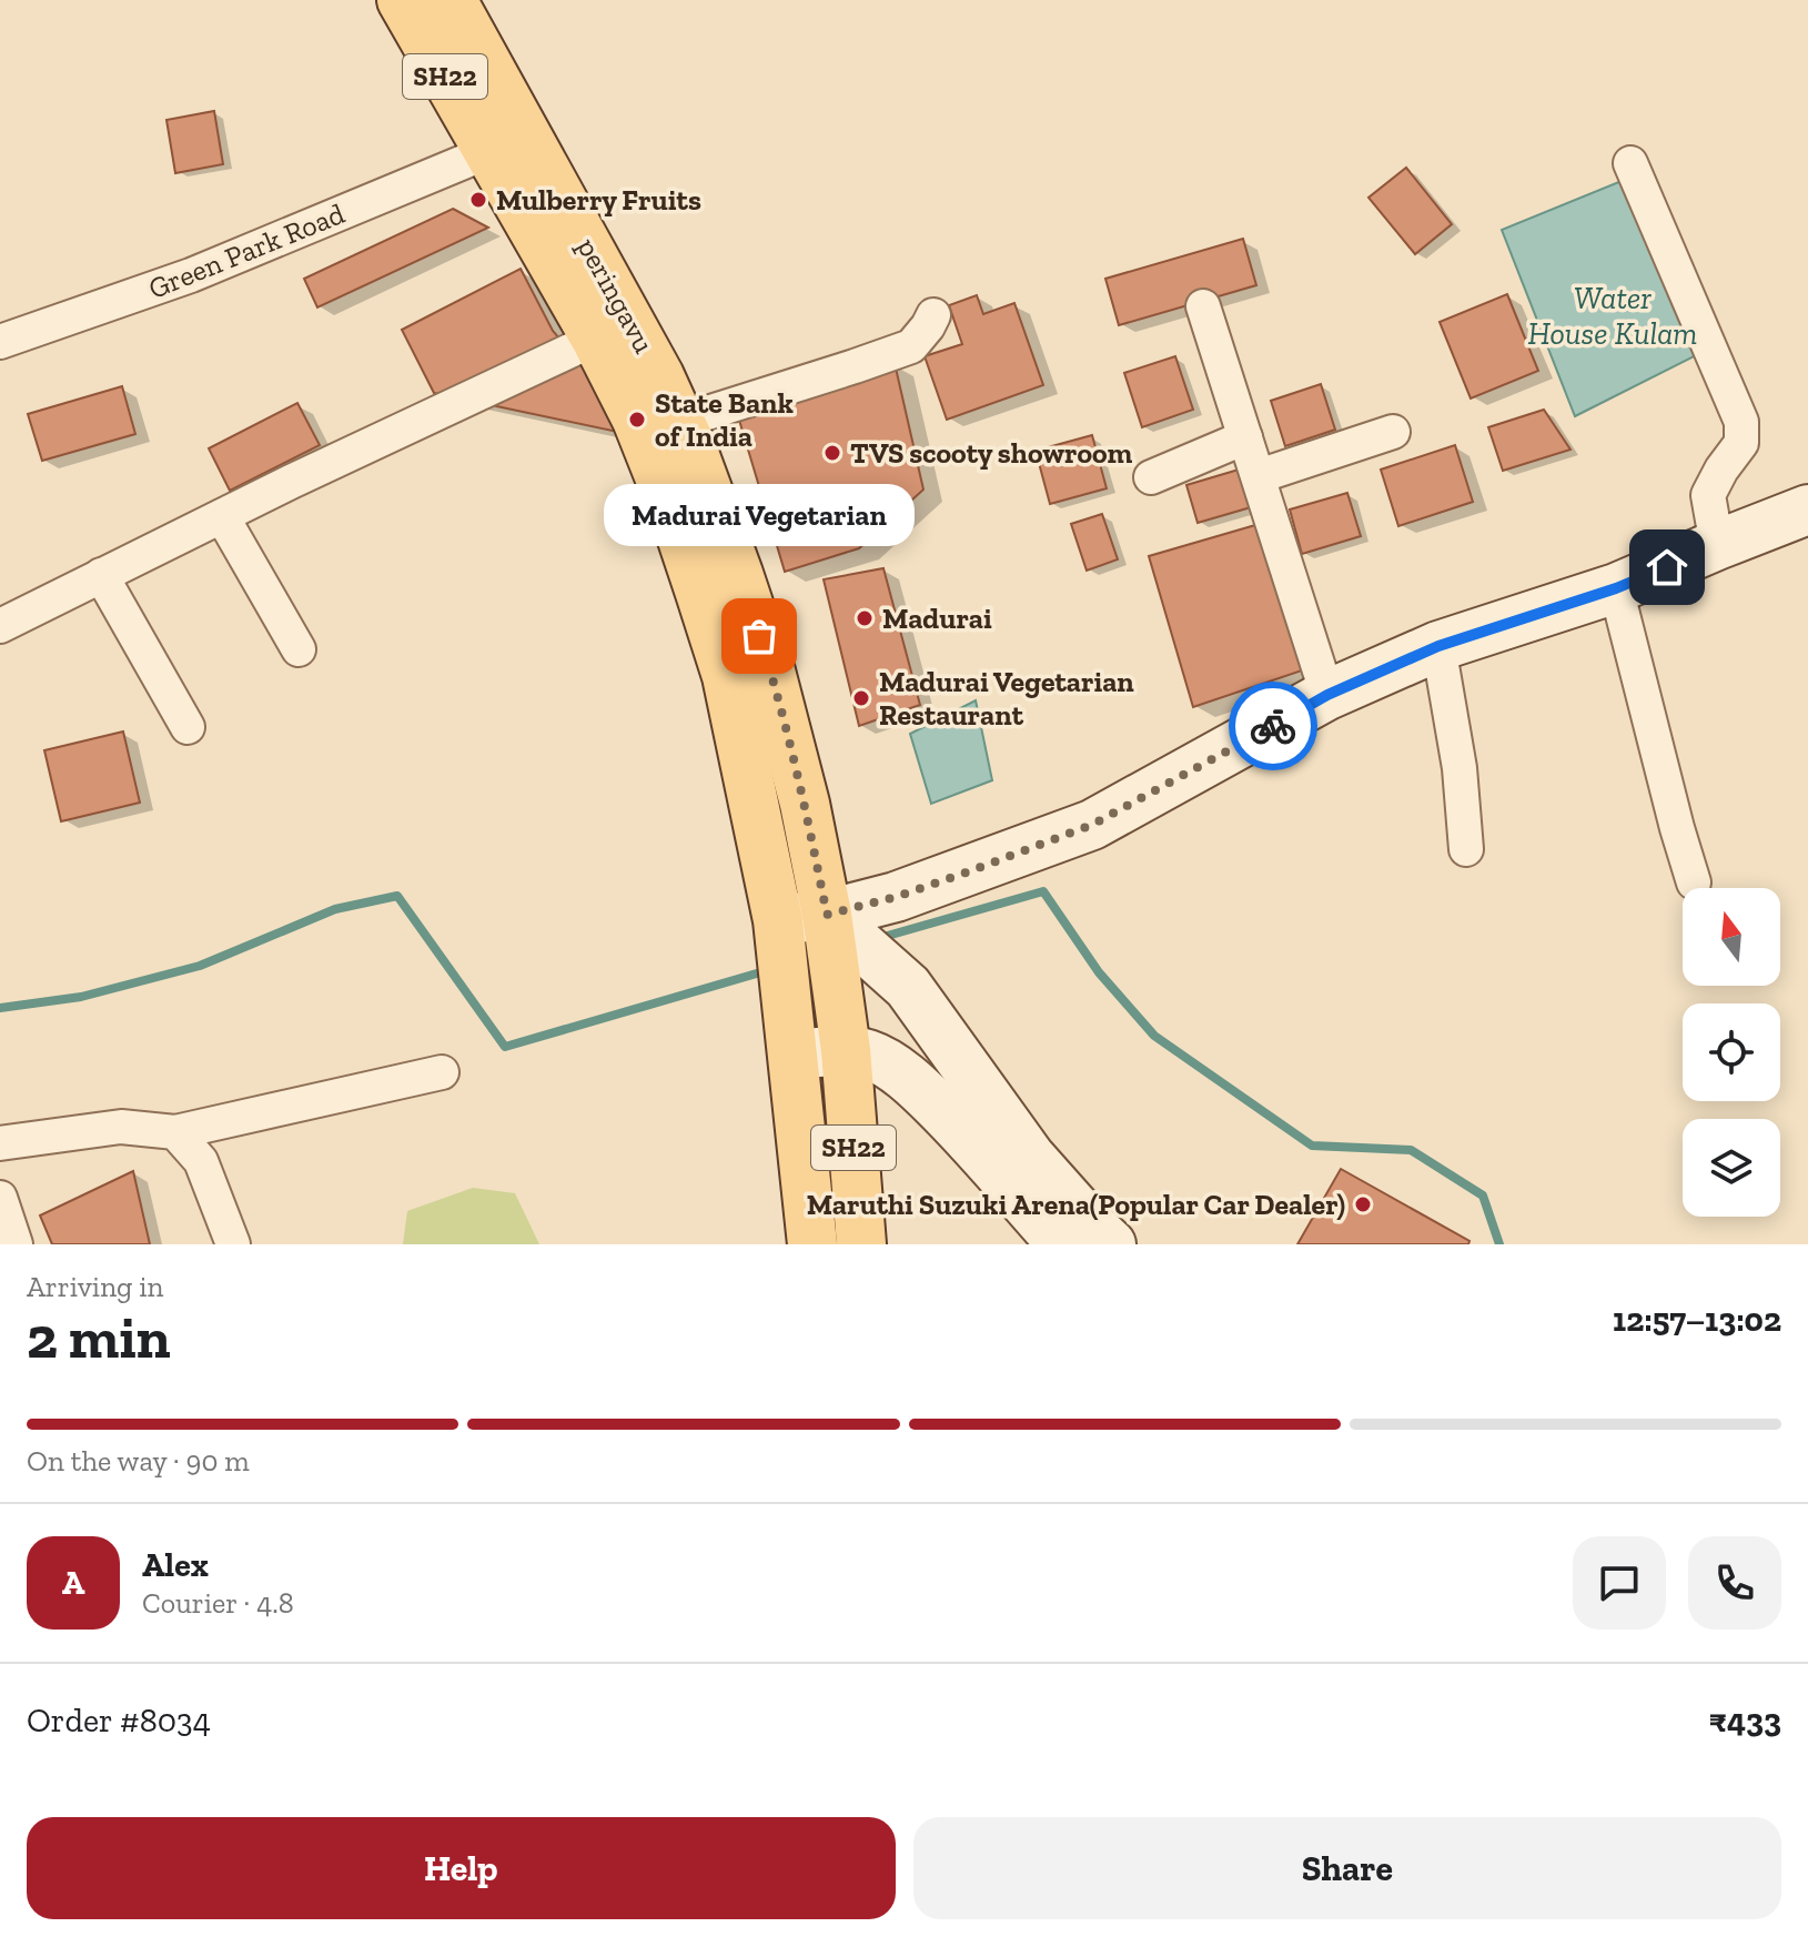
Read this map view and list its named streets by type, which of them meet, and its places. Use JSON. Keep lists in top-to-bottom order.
{
  "streets": {
    "main road": ["SH22", "peringavu"],
    "street": ["Green Park Road"]
  },
  "crossings": [
    ["SH22", "Green Park Road"],
    ["SH22", "peringavu"],
    ["Green Park Road", "peringavu"]
  ],
  "water": ["Water House Kulam"],
  "places": [
    "Mulberry Fruits",
    "State Bank of India",
    "TVS scooty showroom",
    "Madurai",
    "Madurai Vegetarian",
    "Madurai Vegetarian Restaurant",
    "Maruthi Suzuki Arena(Popular Car Dealer)"
  ],
  "north": "top",
  "page": {
    "bubble": "Madurai Vegetarian",
    "heading": ["2 min", "Arriving in", "12:57–13:02"],
    "panel": [
      "Alex",
      "Courier · 4.8",
      "Order #8034",
      "₹433"
    ],
    "bar": "On the way · 90 m",
    "round": "A",
    "buttons": ["Help", "Share"]
  }
}
